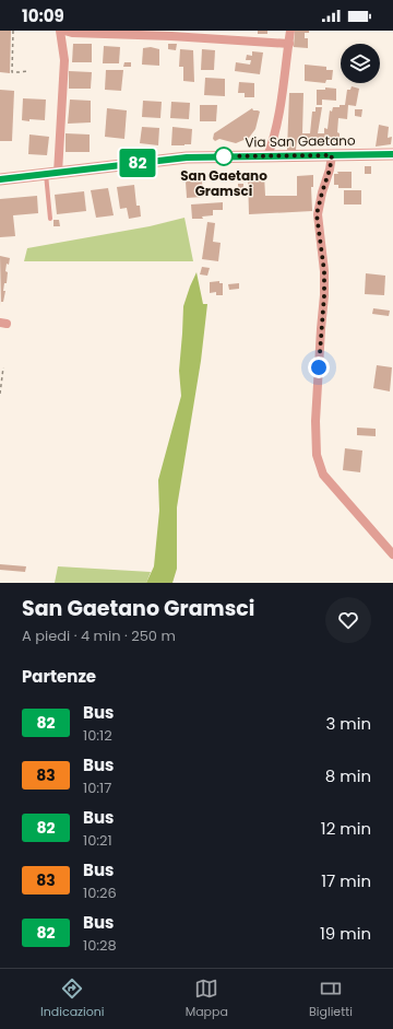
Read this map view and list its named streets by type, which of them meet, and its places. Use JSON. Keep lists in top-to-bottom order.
{
  "streets": {
    "street": ["Via San Gaetano"]
  },
  "places": ["San Gaetano Gramsci"],
  "lines": ["bus line 82"],
  "page": {
    "status": "10:09",
    "on_map": "82",
    "heading": [
      ["San Gaetano Gramsci", "A piedi · 4 min · 250 m"],
      "Partenze"
    ],
    "list": [
      {
        "mark": "82",
        "name": "Bus",
        "note": "10:12",
        "value": "3 min"
      },
      {
        "mark": "83",
        "name": "Bus",
        "note": "10:17",
        "value": "8 min"
      },
      {
        "mark": "82",
        "name": "Bus",
        "note": "10:21",
        "value": "12 min"
      },
      {
        "mark": "83",
        "name": "Bus",
        "note": "10:26",
        "value": "17 min"
      },
      {
        "mark": "82",
        "name": "Bus",
        "note": "10:28",
        "value": "19 min"
      }
    ],
    "tabs": ["Indicazioni", "Mappa", "Biglietti"]
  }
}
